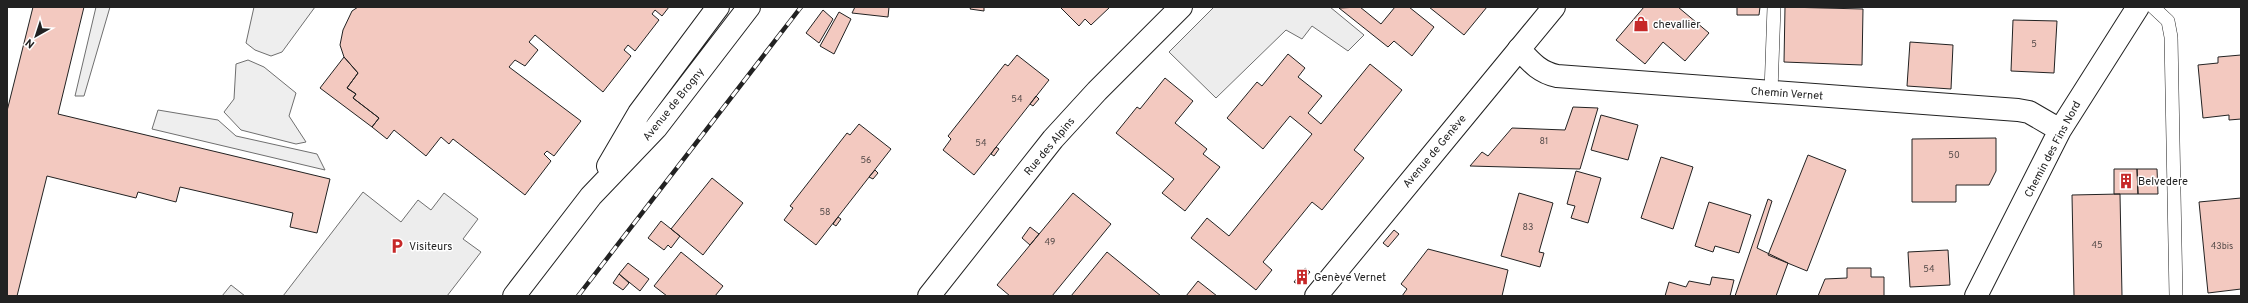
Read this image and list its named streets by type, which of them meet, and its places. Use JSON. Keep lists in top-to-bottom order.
{
  "streets": {
    "street": [
      "Chemin Vernet",
      "Avenue de Brogny",
      "Rue des Alpins",
      "Chemin des Fins Nord",
      "Avenue de Genève"
    ]
  },
  "crossings": [
    ["Chemin Vernet", "Chemin des Fins Nord"],
    ["Chemin Vernet", "Avenue de Genève"]
  ],
  "places": {
    "shop": ["chevallier"],
    "building": ["Belvedere", "Genève Vernet"],
    "parking": ["Visiteurs"]
  },
  "house_numbers": [
    "5",
    "54",
    "81",
    "54",
    "50",
    "56",
    "58",
    "83",
    "49",
    "45",
    "43bis",
    "54"
  ],
  "north": "bottom left"
}
